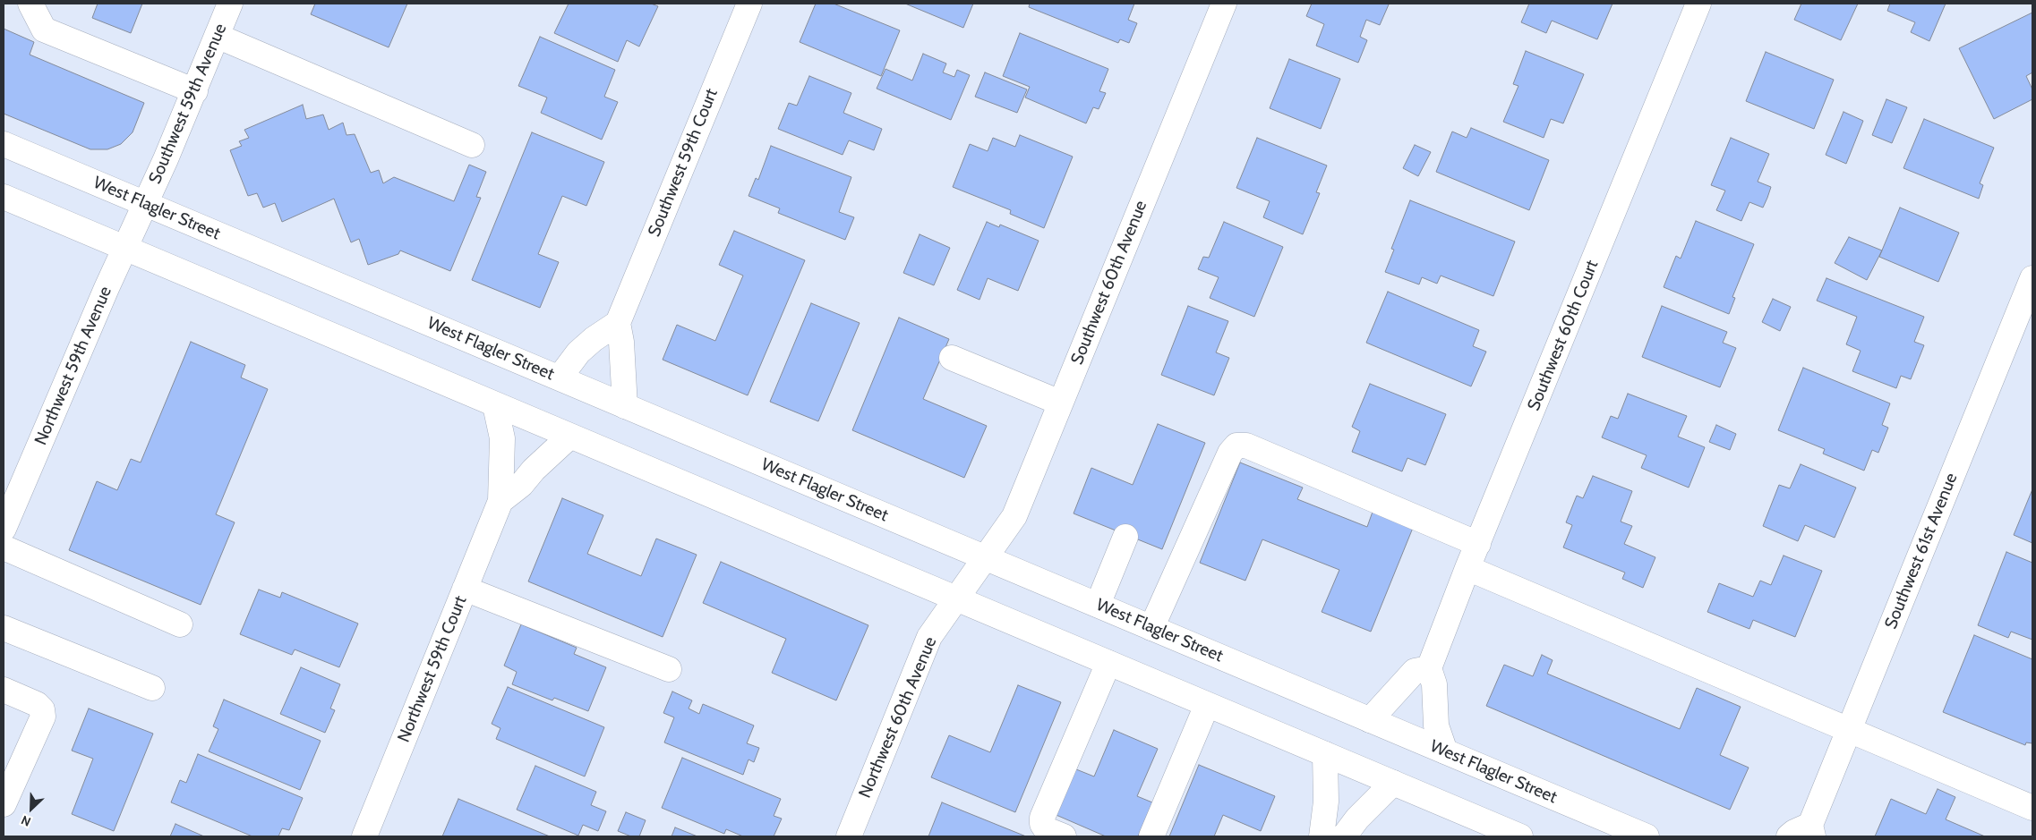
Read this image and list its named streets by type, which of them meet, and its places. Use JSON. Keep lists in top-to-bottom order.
{
  "streets": {
    "street": [
      "Southwest 59th Avenue",
      "Southwest 59th Court",
      "West Flagler Street",
      "Southwest 60th Avenue",
      "Southwest 60th Court",
      "Northwest 59th Avenue",
      "Southwest 61st Avenue",
      "Northwest 59th Court",
      "Northwest 60th Avenue"
    ]
  },
  "crossings": [
    ["Southwest 59th Avenue", "West Flagler Street"],
    ["Southwest 59th Avenue", "Northwest 59th Avenue"],
    ["West Flagler Street", "Southwest 60th Avenue"],
    ["West Flagler Street", "Northwest 59th Avenue"],
    ["West Flagler Street", "Northwest 60th Avenue"],
    ["Southwest 60th Avenue", "Northwest 60th Avenue"]
  ],
  "north": "bottom left"
}
